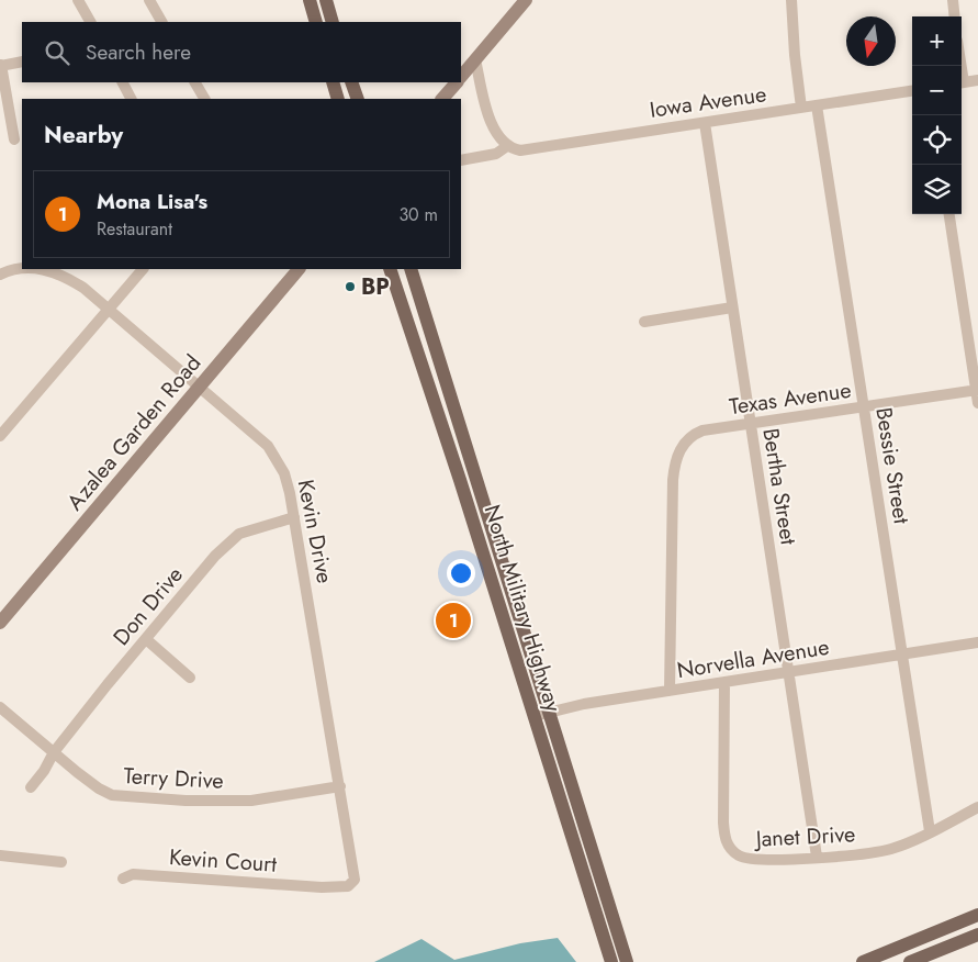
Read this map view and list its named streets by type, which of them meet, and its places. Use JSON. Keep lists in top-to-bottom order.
{
  "streets": {
    "main road": ["Azalea Garden Road", "North Military Highway"],
    "street": [
      "Iowa Avenue",
      "Texas Avenue",
      "Bessie Street",
      "Bertha Street",
      "Kevin Drive",
      "Don Drive",
      "Norvella Avenue",
      "Terry Drive",
      "Janet Drive",
      "Kevin Court"
    ]
  },
  "crossings": [
    ["Iowa Avenue", "Bessie Street"],
    ["Iowa Avenue", "Bertha Street"],
    ["Texas Avenue", "Bessie Street"],
    ["Texas Avenue", "Bertha Street"],
    ["Texas Avenue", "Norvella Avenue"],
    ["Azalea Garden Road", "Kevin Drive"],
    ["Bessie Street", "Norvella Avenue"],
    ["Bessie Street", "Janet Drive"],
    ["Bertha Street", "Norvella Avenue"],
    ["Bertha Street", "Janet Drive"],
    ["Kevin Drive", "Don Drive"],
    ["Kevin Drive", "Terry Drive"],
    ["Kevin Drive", "Kevin Court"],
    ["Don Drive", "Terry Drive"],
    ["North Military Highway", "Norvella Avenue"],
    ["Norvella Avenue", "Janet Drive"]
  ],
  "places": ["BP"],
  "north": "bottom",
  "page": {
    "map_buttons": ["+", "−"],
    "search": "Search here",
    "heading": "Nearby",
    "list": [
      {
        "mark": "1",
        "name": "Mona Lisa's",
        "note": "Restaurant",
        "value": "30 m"
      }
    ],
    "pins": "1"
  }
}
